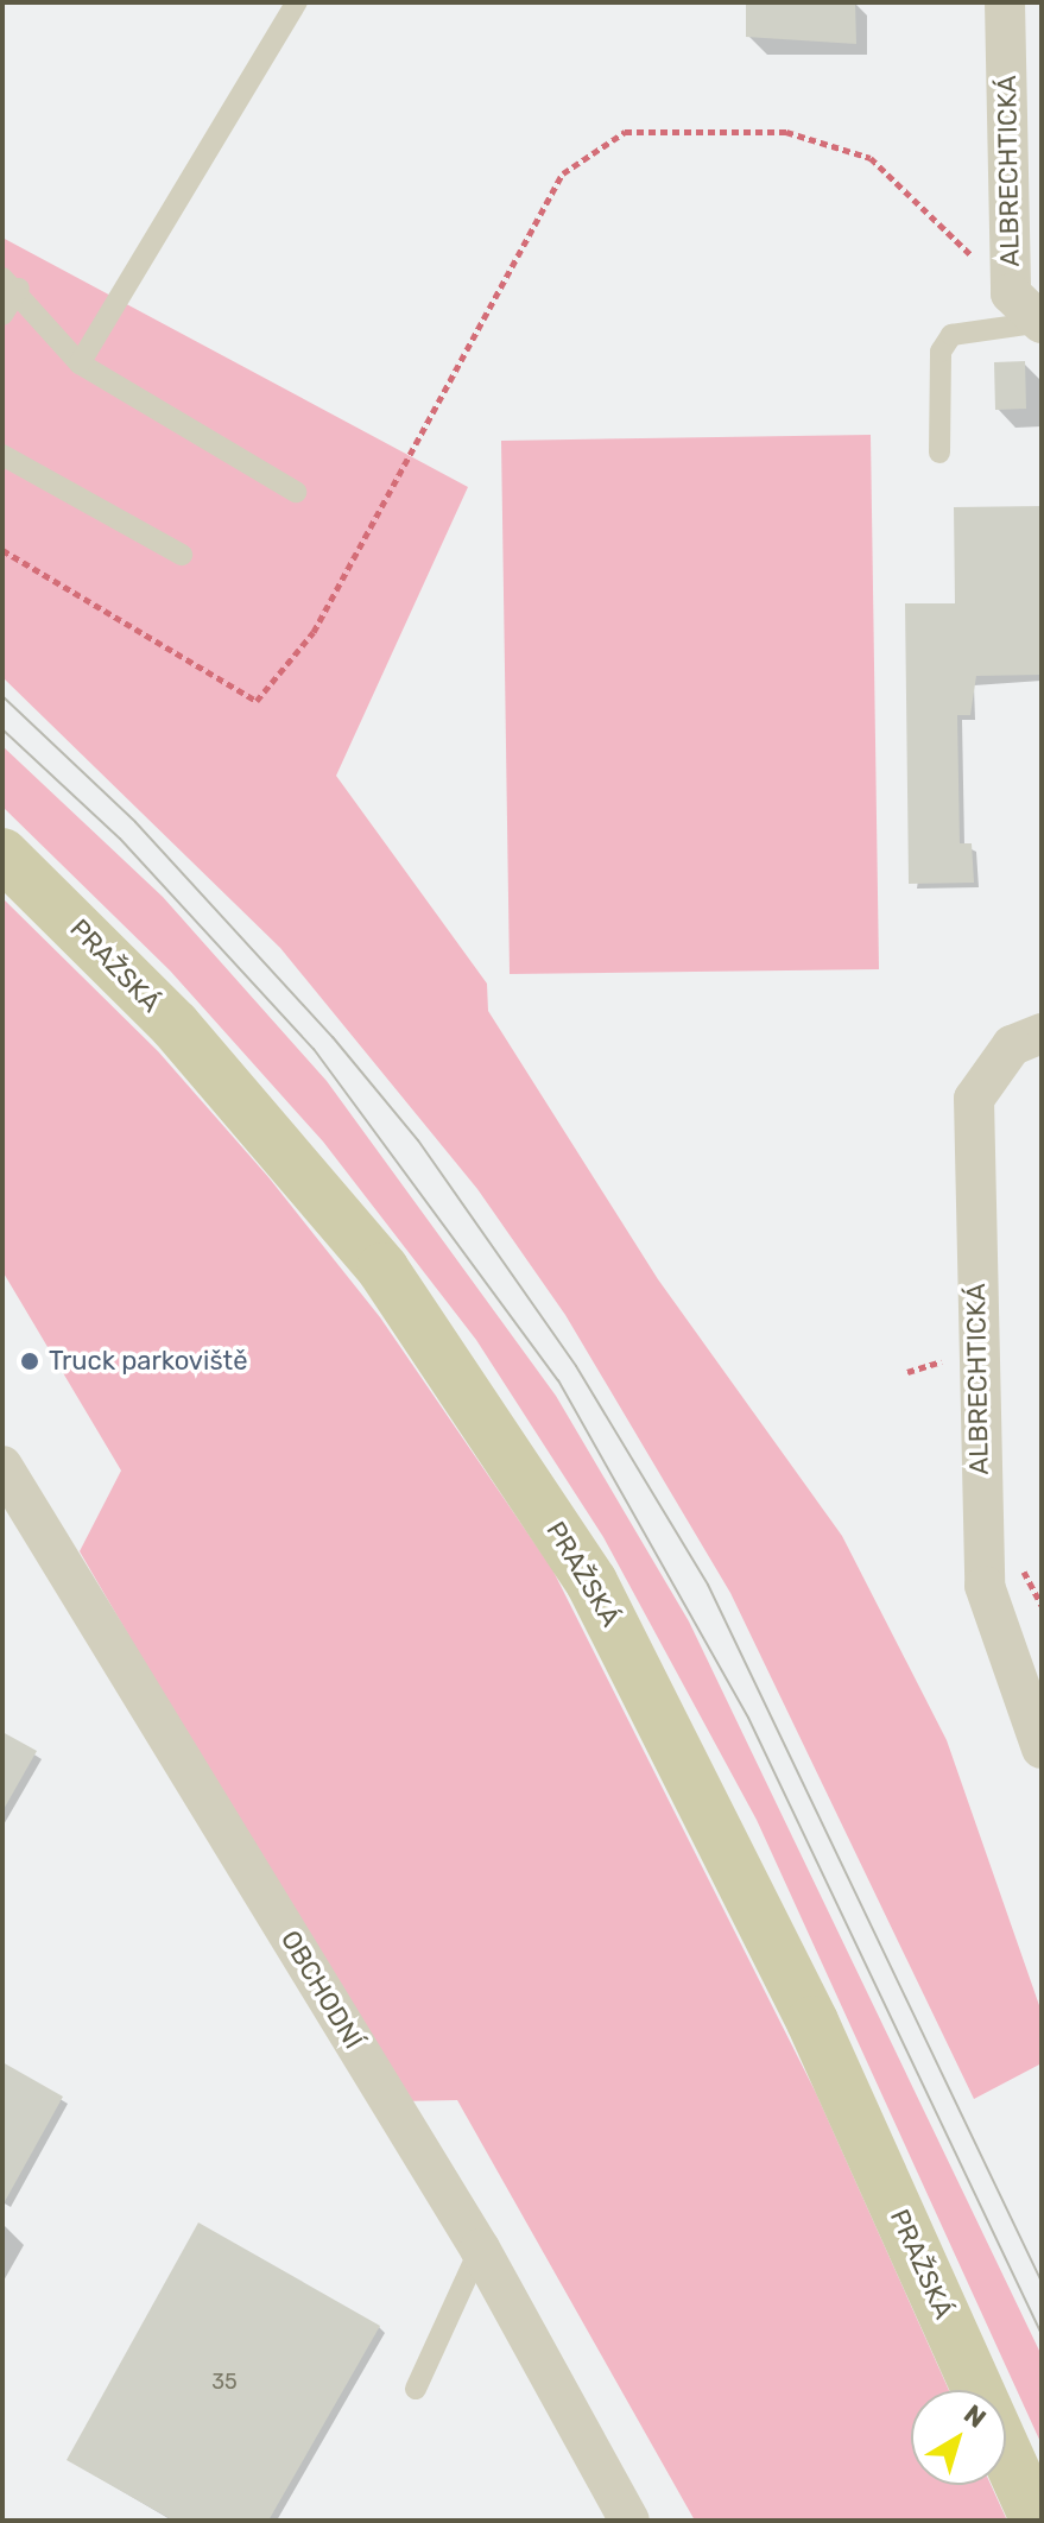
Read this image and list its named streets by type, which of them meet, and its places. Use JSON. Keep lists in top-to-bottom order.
{
  "streets": {
    "main road": ["PRAŽSKÁ"],
    "street": ["ALBRECHTICKÁ", "OBCHODNÍ"]
  },
  "places": ["Truck parkoviště"],
  "house_numbers": ["35"],
  "north": "top right"
}
